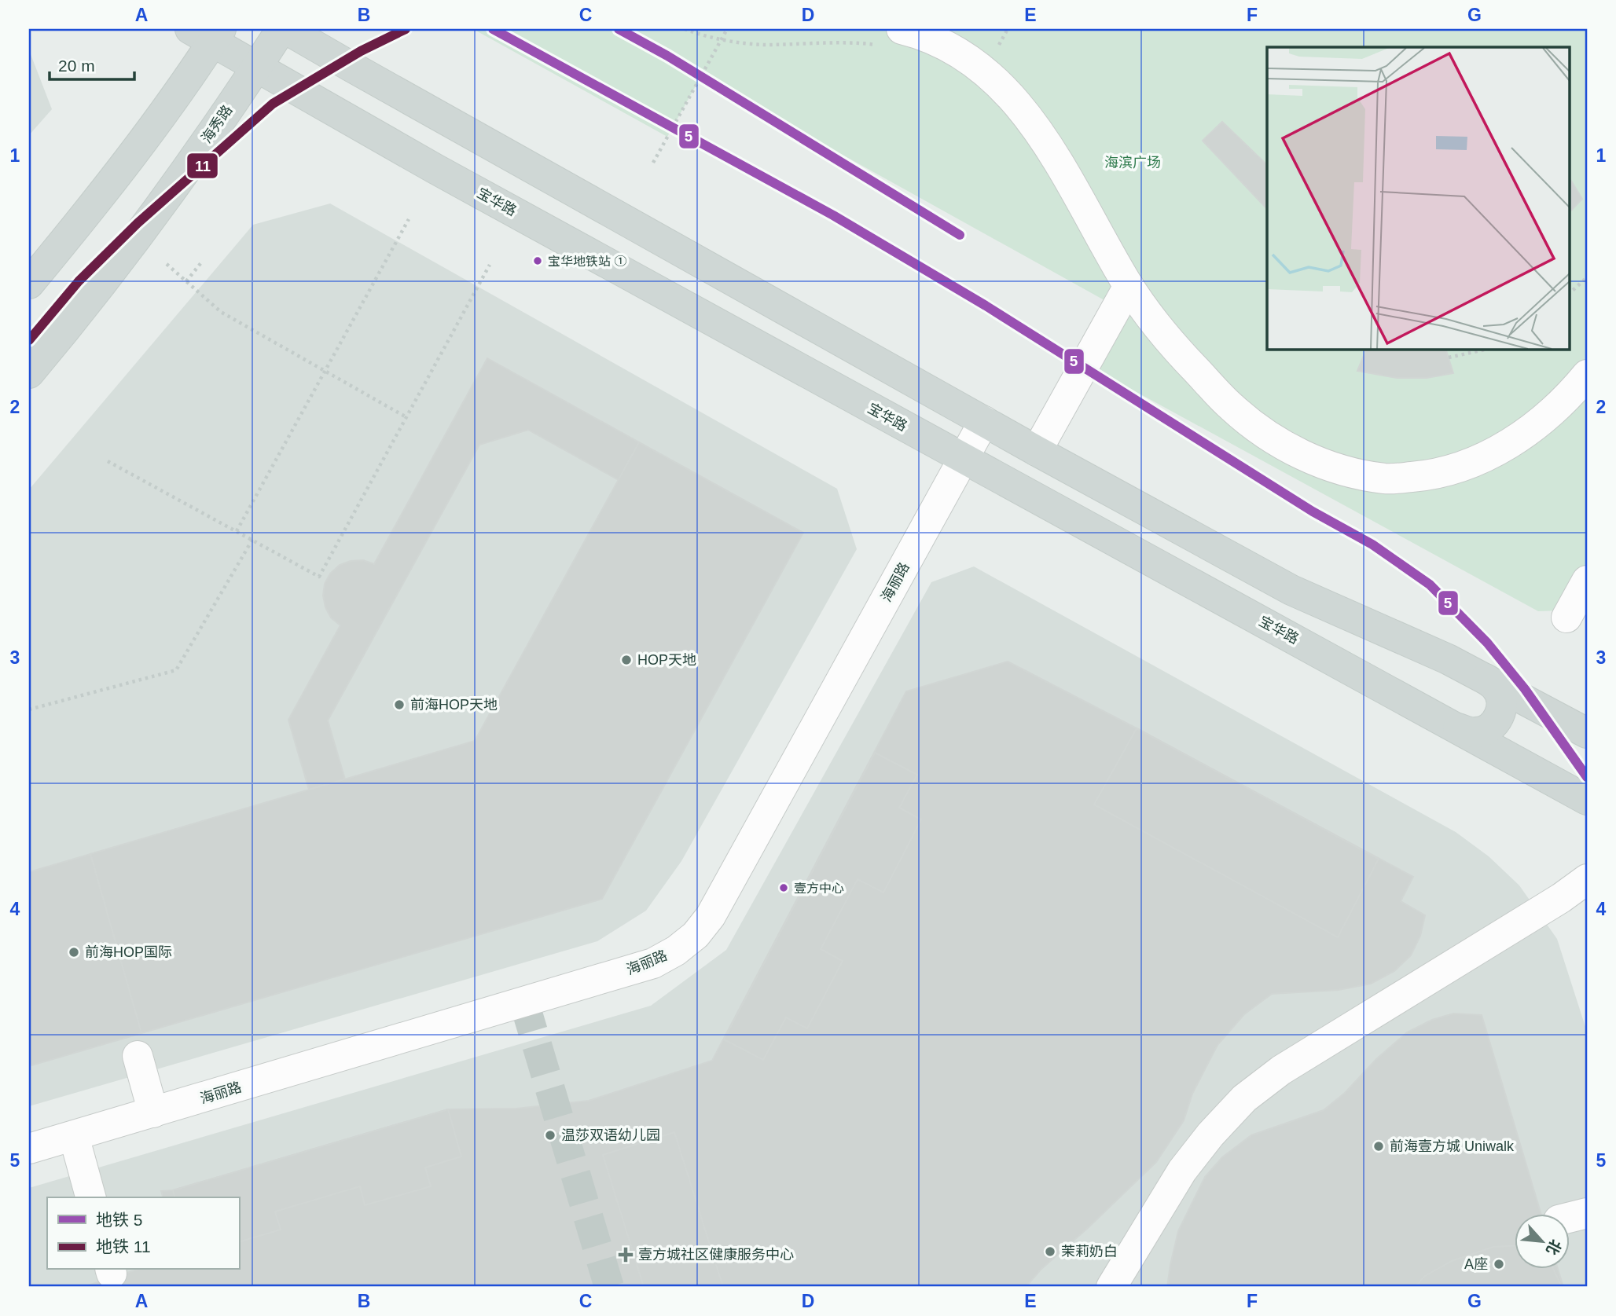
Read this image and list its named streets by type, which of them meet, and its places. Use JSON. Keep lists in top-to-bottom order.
{
  "streets": {
    "main road": ["海秀路", "宝华路"],
    "street": ["海丽路"]
  },
  "crossings": [
    ["海秀路", "宝华路"],
    ["宝华路", "海丽路"]
  ],
  "parks": ["海滨广场"],
  "places": {
    "other": [
      "宝华地铁站 ①",
      "HOP天地",
      "前海HOP天地",
      "壹方中心",
      "前海HOP国际",
      "温莎双语幼儿园",
      "前海壹方城 Uniwalk",
      "茉莉奶白",
      "A座"
    ],
    "health": ["壹方城社区健康服务中心"]
  },
  "lines": ["metro line 5", "metro line 11"],
  "legend": ["地铁 5", "地铁 11"],
  "scale_bar": "20 m",
  "north": "bottom right",
  "grid": {
    "columns": [
      "A",
      "B",
      "C",
      "D",
      "E",
      "F",
      "G"
    ],
    "rows": [
      "1",
      "2",
      "3",
      "4",
      "5"
    ]
  }
}
